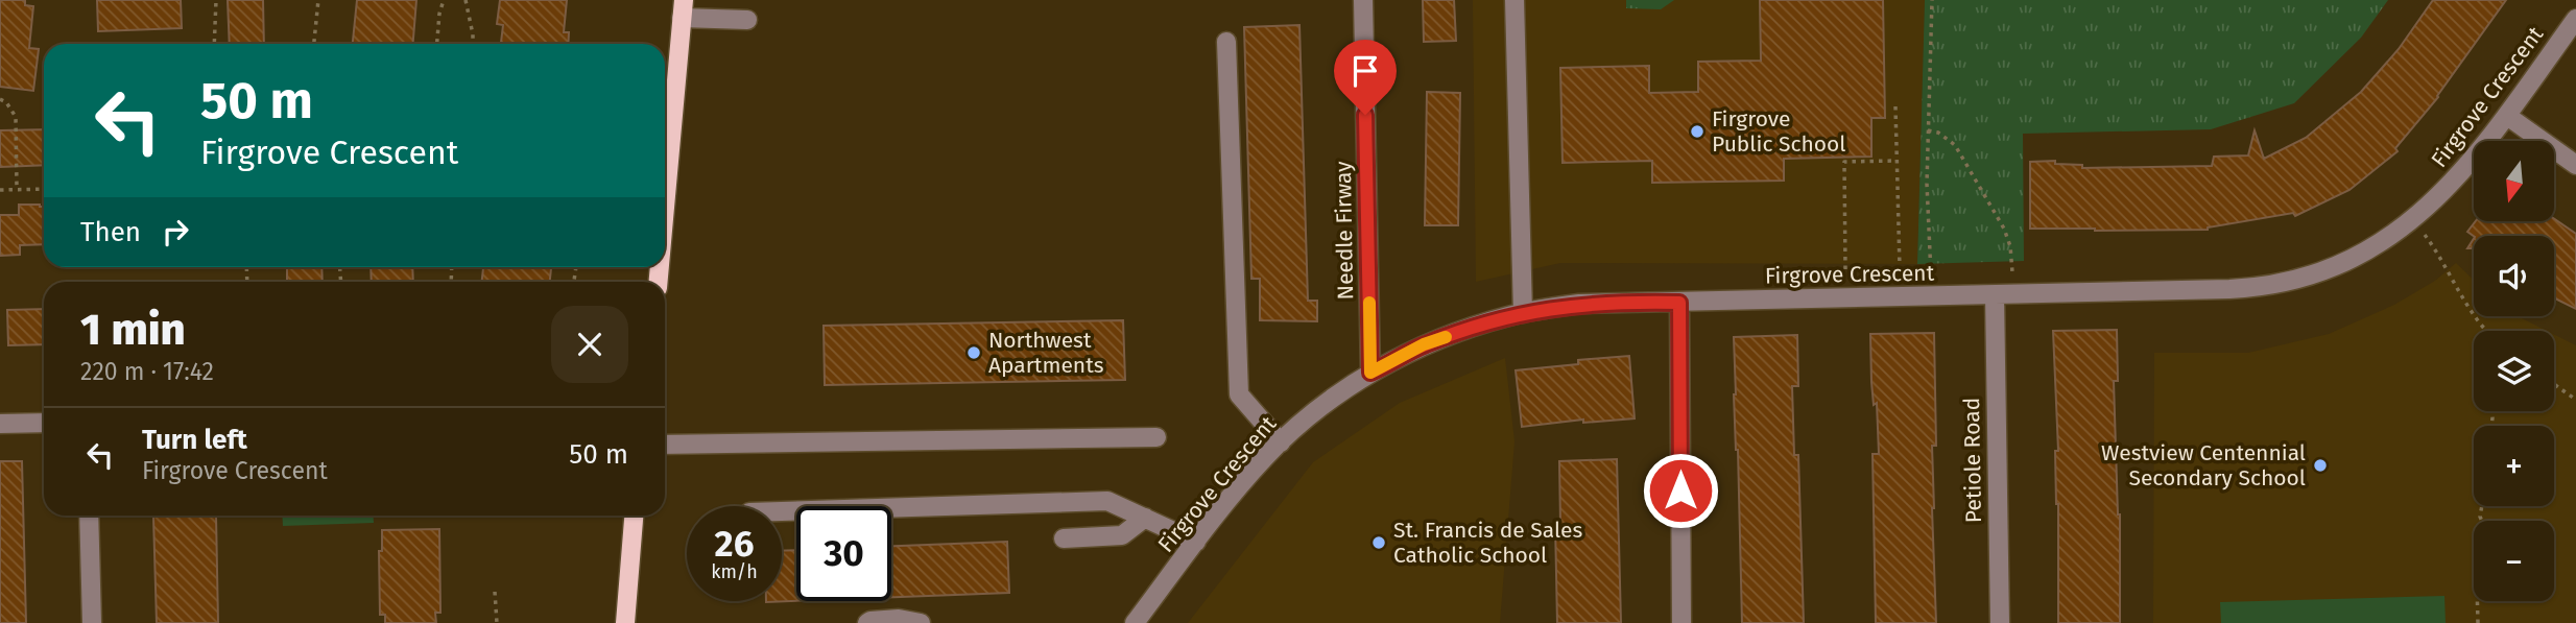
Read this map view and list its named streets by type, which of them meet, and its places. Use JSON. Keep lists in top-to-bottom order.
{
  "streets": {
    "street": ["Firgrove Crescent", "Needle Firway", "Petiole Road"]
  },
  "crossings": [
    ["Firgrove Crescent", "Needle Firway"],
    ["Firgrove Crescent", "Petiole Road"]
  ],
  "places": [
    "Firgrove Public School",
    "Northwest Apartments",
    "Westview Centennial Secondary School",
    "St. Francis de Sales Catholic School"
  ],
  "north": "bottom",
  "page": {
    "turn": ["50 m", "Firgrove Crescent"],
    "map_buttons": ["+", "−"],
    "then": "Then",
    "heading": ["1 min", "220 m · 17:42"],
    "list": [
      {
        "name": "Turn left",
        "note": "Firgrove Crescent",
        "value": "50 m"
      }
    ],
    "speed": "26 km/h",
    "limit": "30"
  }
}
